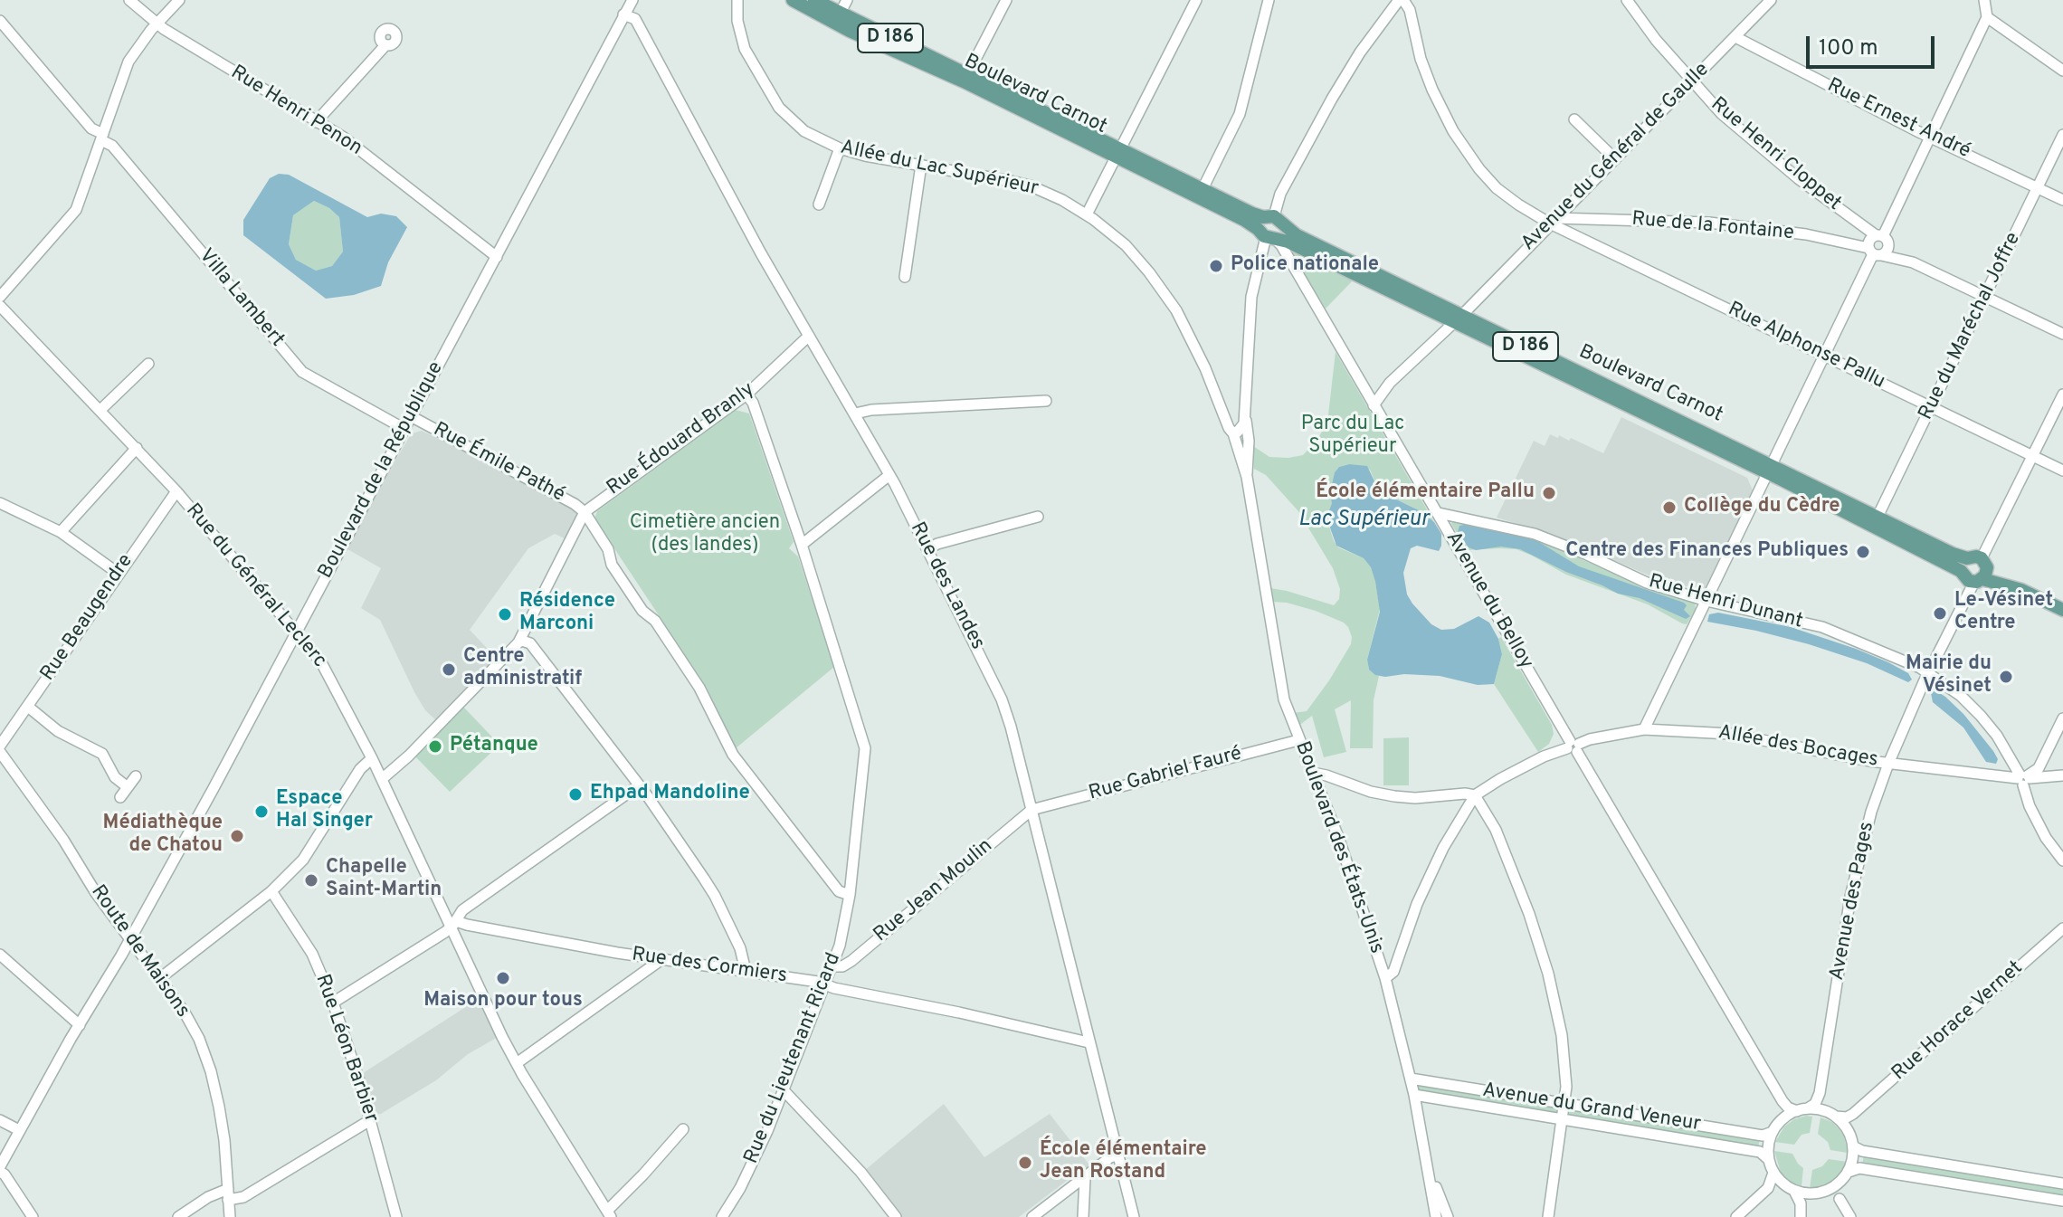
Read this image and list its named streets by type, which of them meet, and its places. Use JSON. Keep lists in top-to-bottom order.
{
  "streets": {
    "main road": ["D 186", "Boulevard Carnot"],
    "street": [
      "Rue Henri Penon",
      "Rue Ernest André",
      "Rue Henri Cloppet",
      "Avenue du Général de Gaulle",
      "Allée du Lac Supérieur",
      "Rue de la Fontaine",
      "Villa Lambert",
      "Rue du Maréchal Joffre",
      "Rue Alphonse Pallu",
      "Rue Édouard Branly",
      "Rue Émile Pathé",
      "Boulevard de la République",
      "Rue du Général Leclerc",
      "Rue des Landes",
      "Avenue du Belloy",
      "Rue Henri Dunant",
      "Rue Beaugendre",
      "Allée des Bocages",
      "Rue Gabriel Fauré",
      "Boulevard des États-Unis",
      "Rue Jean Moulin",
      "Avenue des Pages",
      "Route de Maisons",
      "Rue des Cormiers",
      "Rue Horace Vernet",
      "Rue Léon Barbier",
      "Rue du Lieutenant Ricard",
      "Avenue du Grand Veneur"
    ]
  },
  "crossings": [
    ["D 186", "Boulevard Carnot"],
    ["Boulevard Carnot", "Avenue du Général de Gaulle"],
    ["Boulevard Carnot", "Rue du Maréchal Joffre"],
    ["Boulevard Carnot", "Avenue du Belloy"],
    ["Boulevard Carnot", "Boulevard des États-Unis"],
    ["Boulevard Carnot", "Avenue des Pages"],
    ["Rue Henri Penon", "Boulevard de la République"],
    ["Rue Ernest André", "Avenue du Général de Gaulle"],
    ["Rue Ernest André", "Rue du Maréchal Joffre"],
    ["Rue Henri Cloppet", "Avenue du Général de Gaulle"],
    ["Rue Henri Cloppet", "Rue de la Fontaine"],
    ["Rue Henri Cloppet", "Rue du Maréchal Joffre"],
    ["Avenue du Général de Gaulle", "Rue de la Fontaine"],
    ["Avenue du Général de Gaulle", "Rue Alphonse Pallu"],
    ["Avenue du Général de Gaulle", "Avenue du Belloy"],
    ["Allée du Lac Supérieur", "Boulevard des États-Unis"],
    ["Rue de la Fontaine", "Rue Alphonse Pallu"],
    ["Villa Lambert", "Boulevard de la République"],
    ["Rue du Maréchal Joffre", "Rue Alphonse Pallu"],
    ["Rue Alphonse Pallu", "Boulevard des États-Unis"],
    ["Rue Édouard Branly", "Rue Émile Pathé"],
    ["Rue Édouard Branly", "Rue des Landes"],
    ["Rue Édouard Branly", "Rue du Lieutenant Ricard"],
    ["Rue Émile Pathé", "Boulevard de la République"],
    ["Boulevard de la République", "Rue du Général Leclerc"],
    ["Boulevard de la République", "Rue des Landes"],
    ["Boulevard de la République", "Route de Maisons"],
    ["Rue du Général Leclerc", "Rue Beaugendre"],
    ["Rue du Général Leclerc", "Rue des Cormiers"],
    ["Rue des Landes", "Rue Gabriel Fauré"],
    ["Rue des Landes", "Rue Jean Moulin"],
    ["Rue des Landes", "Rue des Cormiers"],
    ["Avenue du Belloy", "Rue Henri Dunant"],
    ["Avenue du Belloy", "Allée des Bocages"],
    ["Avenue du Belloy", "Boulevard des États-Unis"],
    ["Rue Henri Dunant", "Allée des Bocages"],
    ["Rue Henri Dunant", "Avenue des Pages"],
    ["Allée des Bocages", "Boulevard des États-Unis"],
    ["Allée des Bocages", "Avenue des Pages"],
    ["Rue Gabriel Fauré", "Boulevard des États-Unis"],
    ["Rue Gabriel Fauré", "Rue Jean Moulin"],
    ["Boulevard des États-Unis", "Avenue du Grand Veneur"],
    ["Rue Jean Moulin", "Rue du Lieutenant Ricard"],
    ["Rue des Cormiers", "Rue du Lieutenant Ricard"]
  ],
  "water": ["Lac Supérieur"],
  "parks": ["Parc du Lac Supérieur", "Cimetière ancien (des landes)"],
  "places": [
    "Police nationale",
    "École élémentaire Pallu",
    "Collège du Cèdre",
    "Centre des Finances Publiques",
    "Le-Vésinet Centre",
    "Résidence Marconi",
    "Centre administratif",
    "Mairie du Vésinet",
    "Pétanque",
    "Ehpad Mandoline",
    "Espace Hal Singer",
    "Médiathèque de Chatou",
    "Chapelle Saint-Martin",
    "Maison pour tous",
    "École élémentaire Jean Rostand"
  ],
  "scale_bar": "100 m"
}
